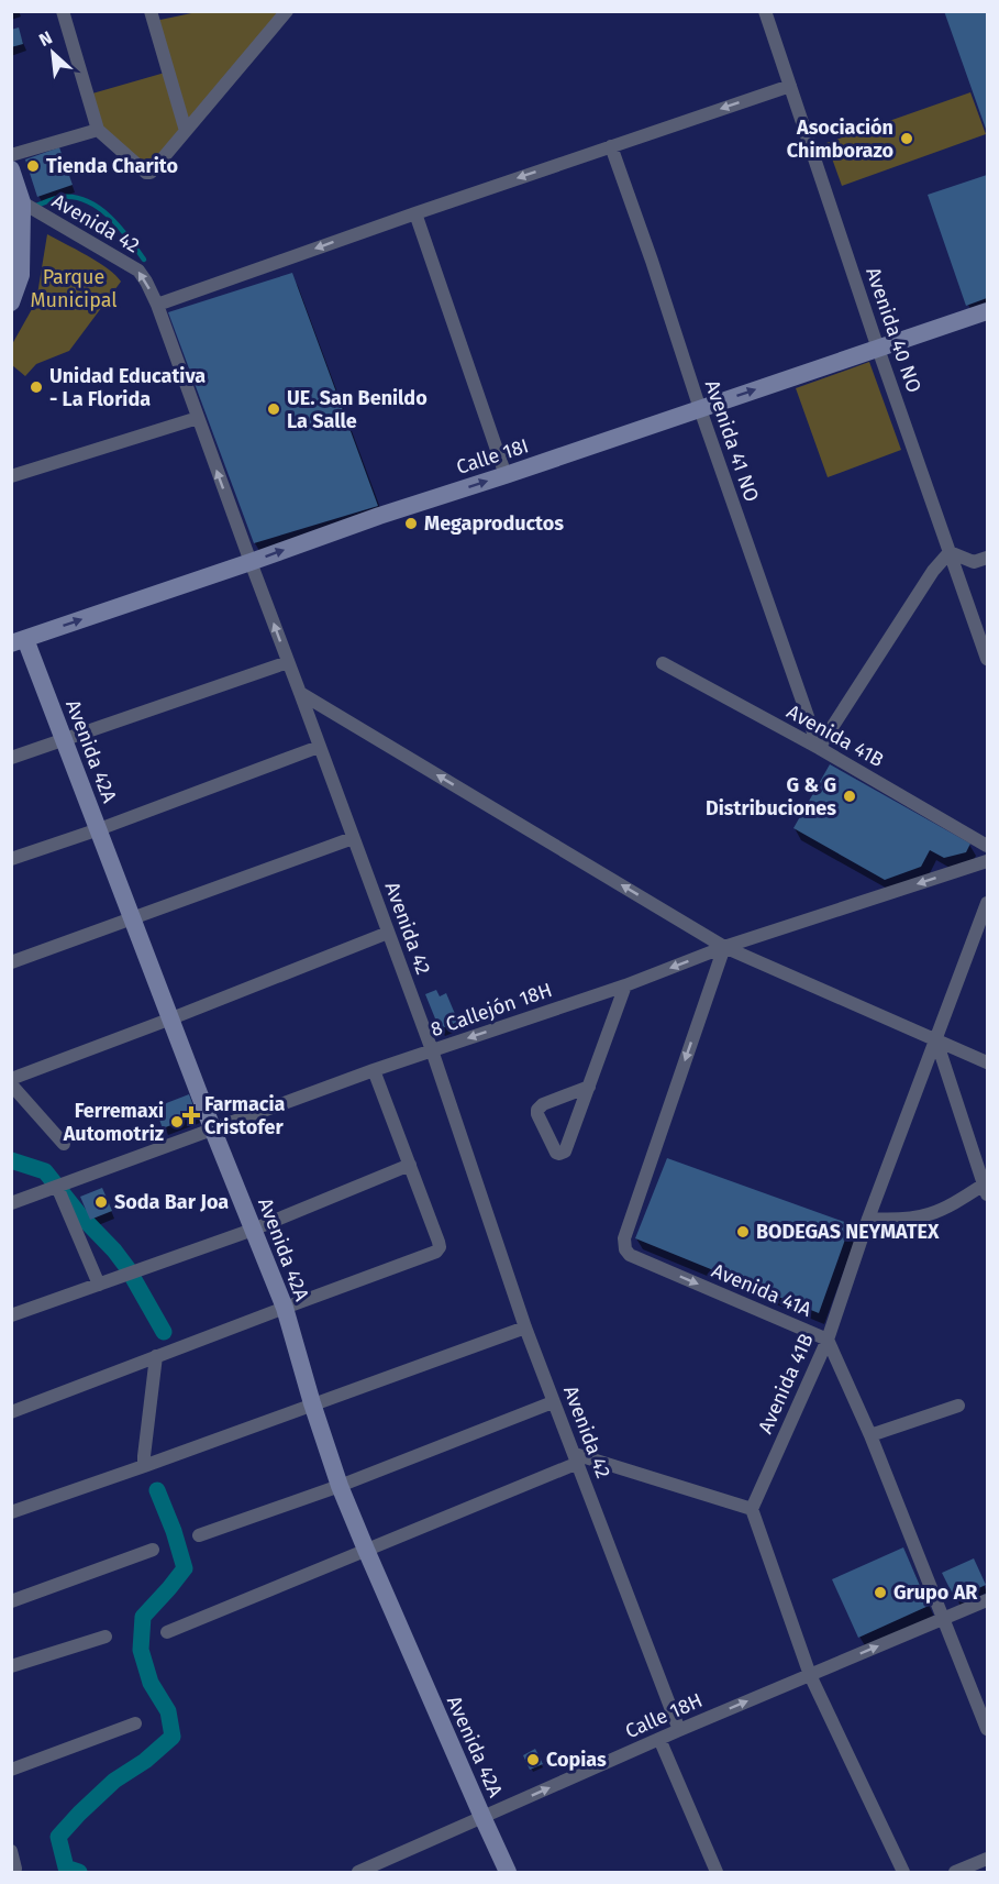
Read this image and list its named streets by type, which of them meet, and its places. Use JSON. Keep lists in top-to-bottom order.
{
  "streets": {
    "street": [
      "Avenida 42",
      "Avenida 40 NO",
      "Avenida 41 NO",
      "Calle 18I",
      "Avenida 41B",
      "Avenida 42A",
      "8 Callejón 18H",
      "Avenida 41A",
      "Calle 18H"
    ]
  },
  "crossings": [
    ["Avenida 42", "Calle 18I"],
    ["Avenida 42", "8 Callejón 18H"],
    ["Avenida 42", "Calle 18H"],
    ["Avenida 40 NO", "Calle 18I"],
    ["Avenida 41 NO", "Calle 18I"],
    ["Avenida 41 NO", "Avenida 41B"],
    ["Calle 18I", "Avenida 42A"],
    ["Avenida 41B", "Avenida 41A"],
    ["Avenida 42A", "8 Callejón 18H"],
    ["Avenida 42A", "Calle 18H"],
    ["8 Callejón 18H", "Avenida 41A"],
    ["Avenida 41A", "Calle 18H"]
  ],
  "one_way": ["8 Callejón 18H", "Calle 18H"],
  "parks": ["Parque Municipal"],
  "places": {
    "other": [
      "Asociación Chimborazo",
      "Tienda Charito",
      "Unidad Educativa - La Florida",
      "UE. San Benildo La Salle",
      "Megaproductos",
      "G & G Distribuciones",
      "Ferremaxi Automotriz",
      "Soda Bar Joa",
      "BODEGAS NEYMATEX",
      "Grupo AR",
      "Copias"
    ],
    "health": ["Farmacia Cristofer"]
  },
  "north": "top left"
}
